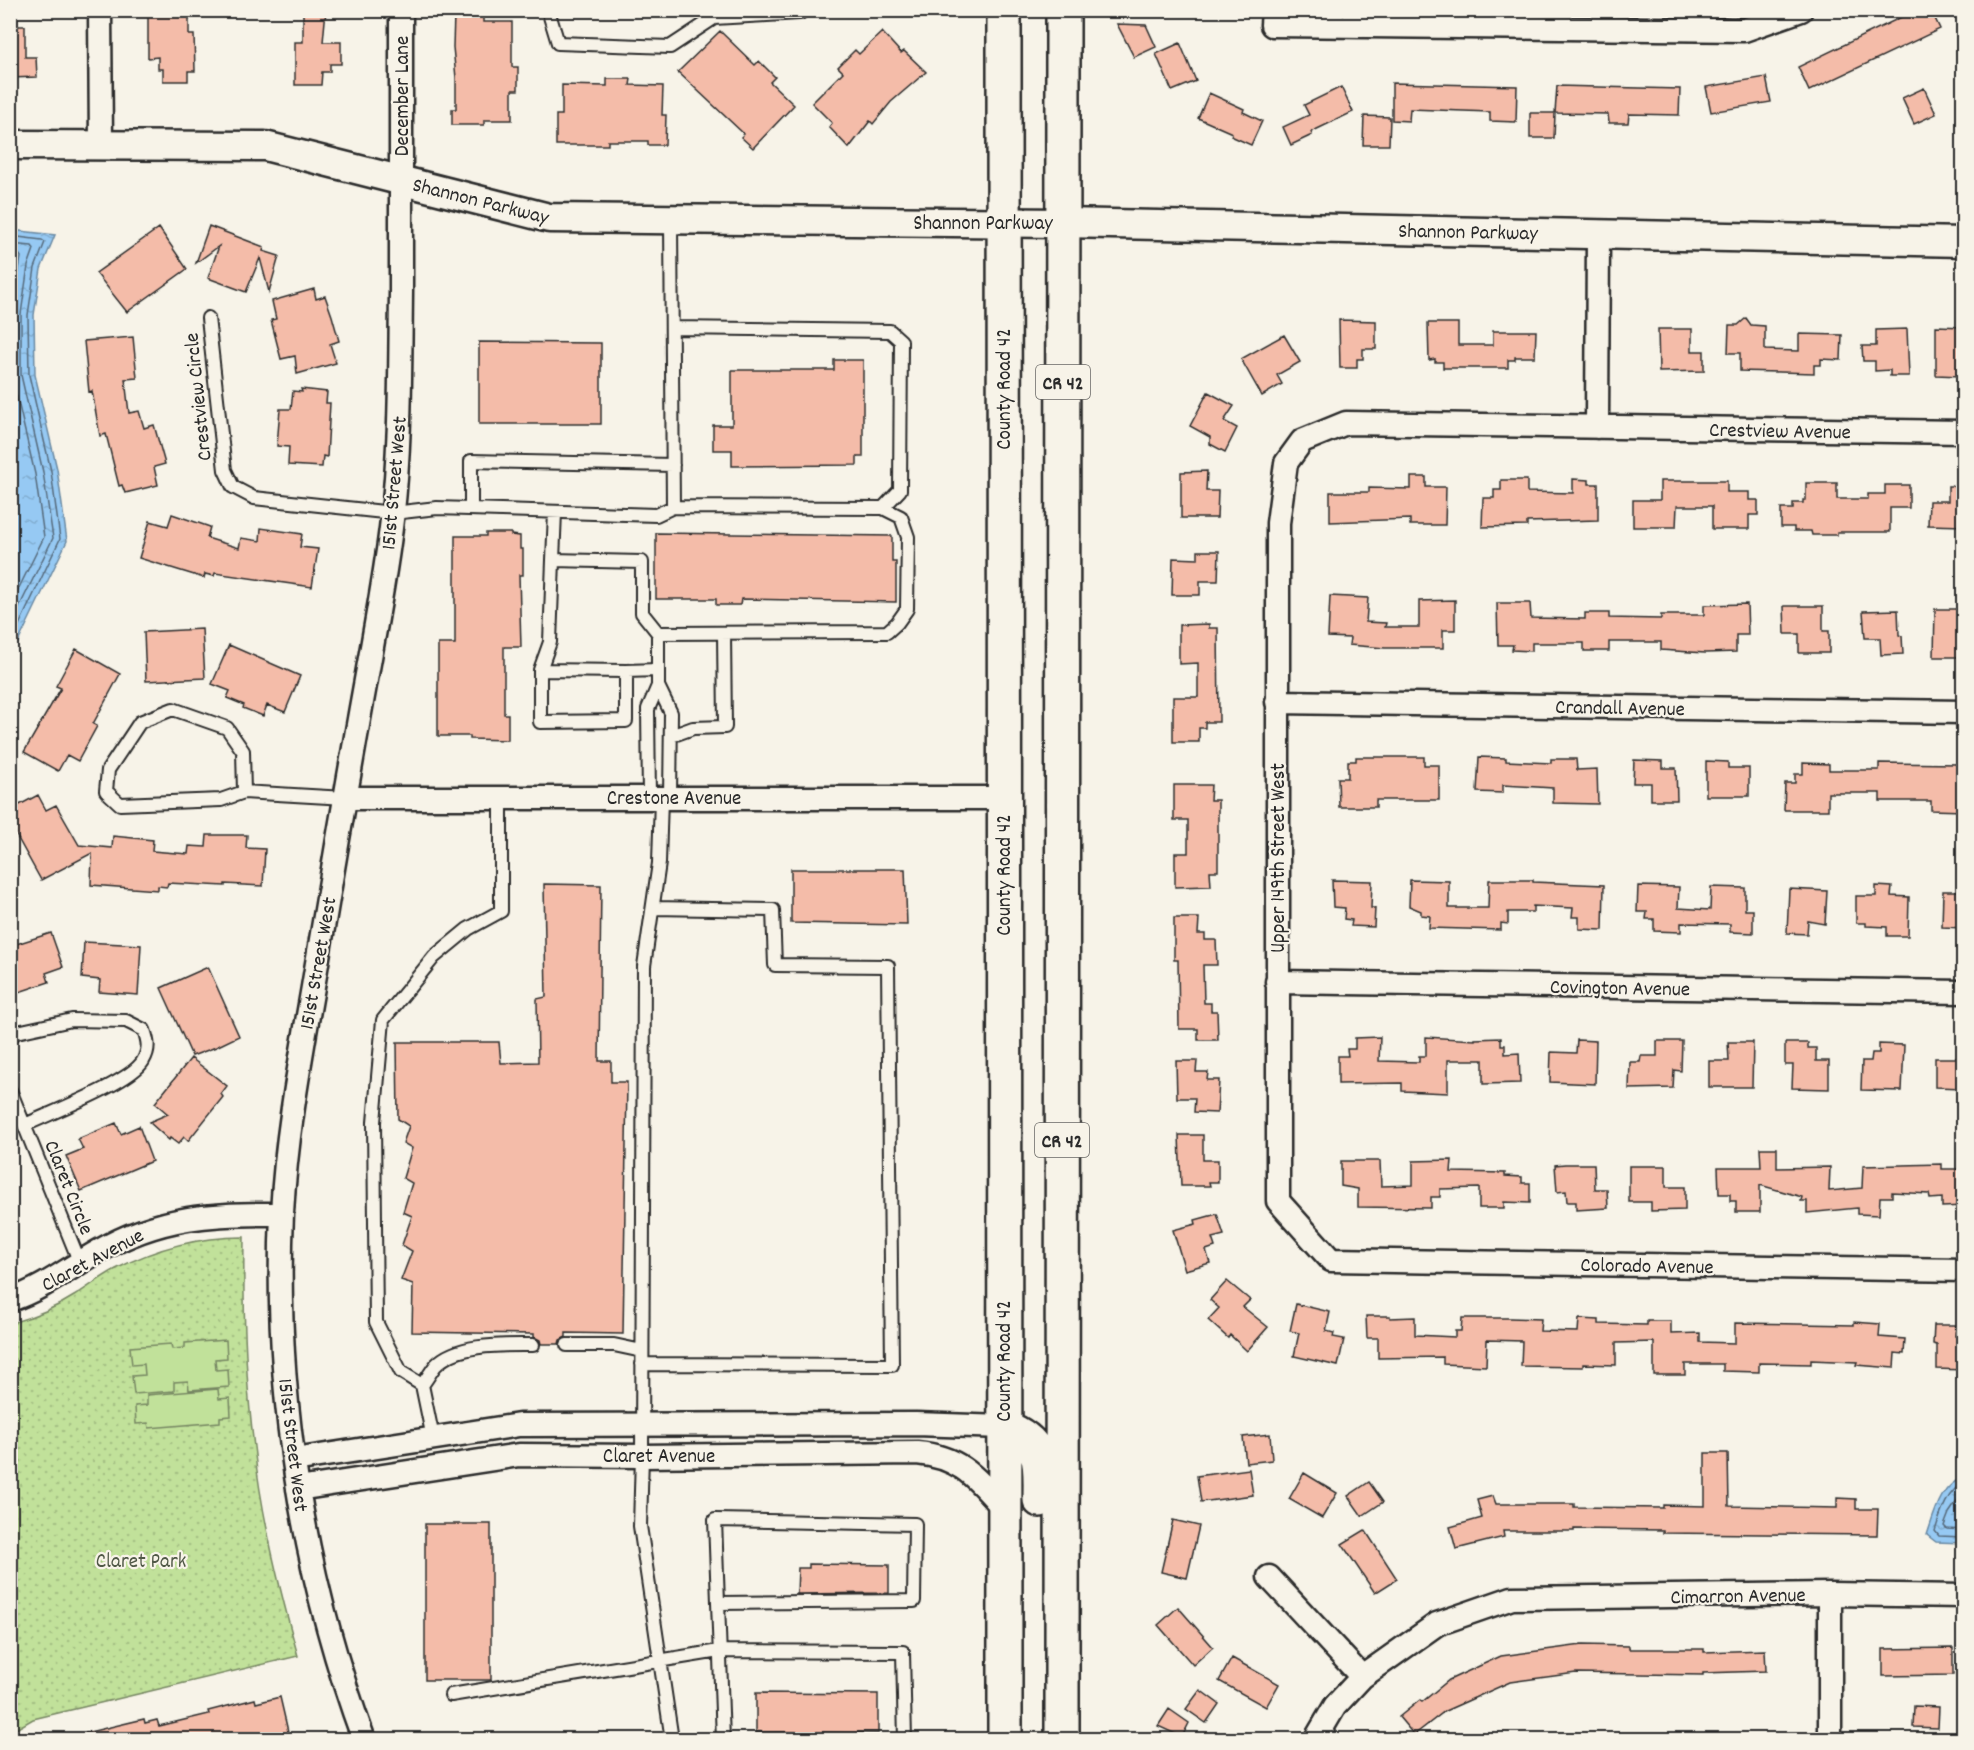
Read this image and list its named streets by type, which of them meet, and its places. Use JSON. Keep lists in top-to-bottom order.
{
  "streets": {
    "highway": ["CR 42", "County Road 42"],
    "street": [
      "December Lane",
      "Shannon Parkway",
      "Crestview Avenue",
      "151st Street West",
      "Crandall Avenue",
      "Crestone Avenue",
      "Upper 149th Street West",
      "Covington Avenue",
      "Claret Avenue",
      "Colorado Avenue",
      "Cimarron Avenue"
    ],
    "lane": ["Crestview Circle", "Claret Circle"]
  },
  "crossings": [
    ["December Lane", "Shannon Parkway"],
    ["December Lane", "151st Street West"],
    ["Shannon Parkway", "CR 42"],
    ["Shannon Parkway", "County Road 42"],
    ["Shannon Parkway", "151st Street West"],
    ["County Road 42", "Crestone Avenue"],
    ["County Road 42", "Claret Avenue"],
    ["Crestview Circle", "151st Street West"],
    ["Crestview Avenue", "Upper 149th Street West"],
    ["151st Street West", "Crestone Avenue"],
    ["151st Street West", "Claret Avenue"],
    ["Crandall Avenue", "Upper 149th Street West"],
    ["Upper 149th Street West", "Covington Avenue"],
    ["Upper 149th Street West", "Colorado Avenue"],
    ["Claret Circle", "Claret Avenue"]
  ],
  "parks": ["Claret Park"]
}
